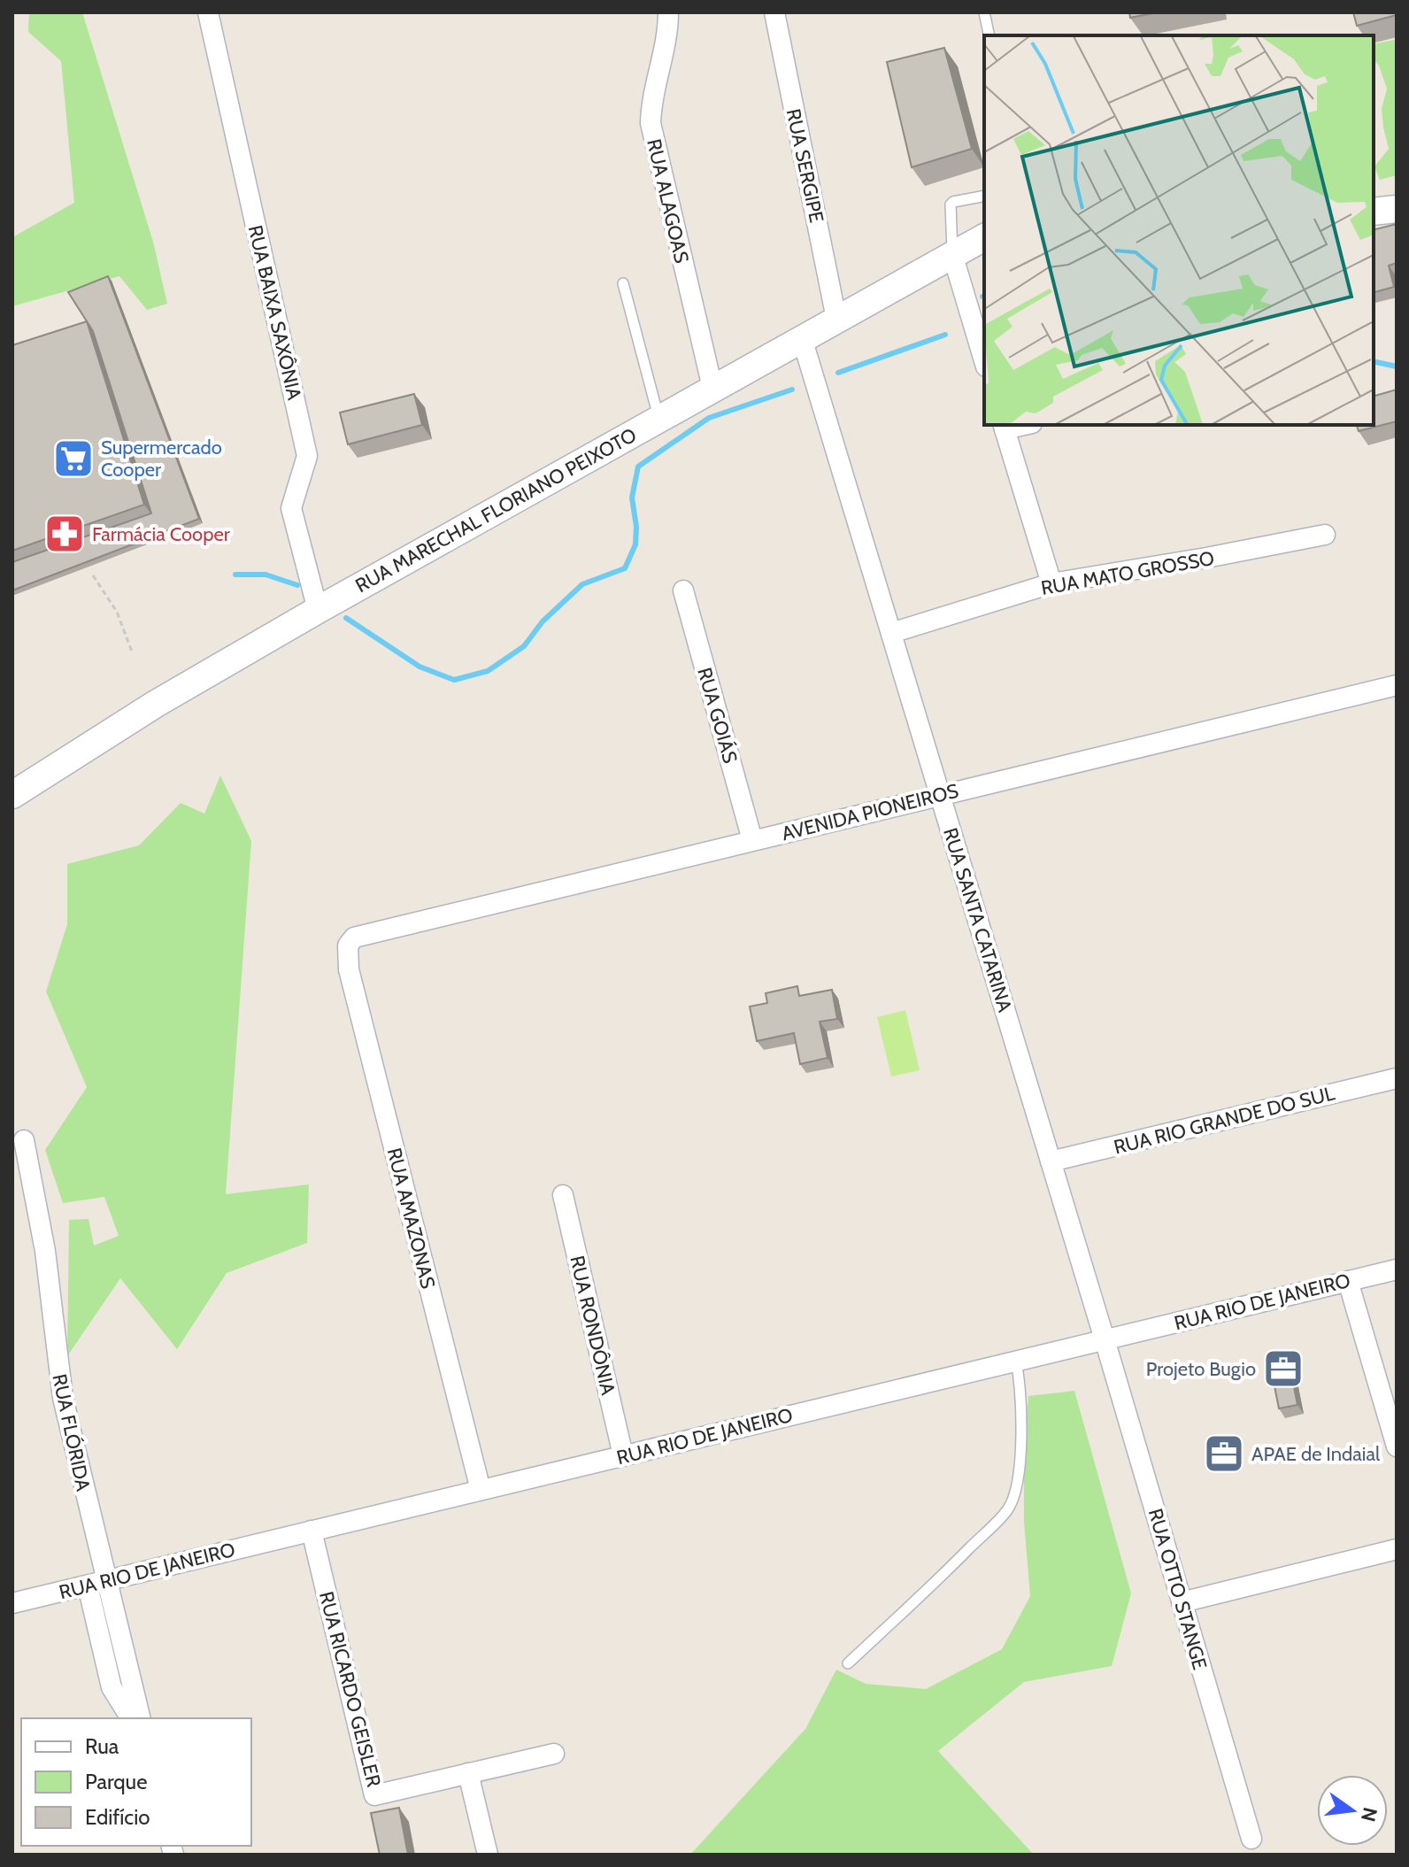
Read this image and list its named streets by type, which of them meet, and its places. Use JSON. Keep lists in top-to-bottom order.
{
  "streets": {
    "main road": ["RUA MARECHAL FLORIANO PEIXOTO"],
    "street": [
      "RUA SERGIPE",
      "RUA ALAGOAS",
      "RUA BAIXA SAXÔNIA",
      "RUA MATO GROSSO",
      "RUA GOIÁS",
      "AVENIDA PIONEIROS",
      "RUA SANTA CATARINA",
      "RUA RIO GRANDE DO SUL",
      "RUA AMAZONAS",
      "RUA RIO DE JANEIRO",
      "RUA RONDÔNIA",
      "RUA FLÓRIDA",
      "RUA OTTO STANGE",
      "RUA RICARDO GEISLER"
    ]
  },
  "crossings": [
    ["RUA SERGIPE", "RUA MARECHAL FLORIANO PEIXOTO"],
    ["RUA ALAGOAS", "RUA MARECHAL FLORIANO PEIXOTO"],
    ["RUA BAIXA SAXÔNIA", "RUA MARECHAL FLORIANO PEIXOTO"],
    ["RUA MARECHAL FLORIANO PEIXOTO", "RUA SANTA CATARINA"],
    ["RUA MATO GROSSO", "RUA SANTA CATARINA"],
    ["RUA GOIÁS", "AVENIDA PIONEIROS"],
    ["AVENIDA PIONEIROS", "RUA SANTA CATARINA"],
    ["AVENIDA PIONEIROS", "RUA AMAZONAS"],
    ["RUA SANTA CATARINA", "RUA RIO GRANDE DO SUL"],
    ["RUA SANTA CATARINA", "RUA RIO DE JANEIRO"],
    ["RUA SANTA CATARINA", "RUA OTTO STANGE"],
    ["RUA AMAZONAS", "RUA RIO DE JANEIRO"],
    ["RUA RIO DE JANEIRO", "RUA RONDÔNIA"],
    ["RUA RIO DE JANEIRO", "RUA FLÓRIDA"],
    ["RUA RIO DE JANEIRO", "RUA OTTO STANGE"],
    ["RUA RIO DE JANEIRO", "RUA RICARDO GEISLER"]
  ],
  "places": {
    "supermarket": ["Supermercado Cooper"],
    "pharmacy": ["Farmácia Cooper"],
    "office": ["Projeto Bugio", "APAE de Indaial"]
  },
  "legend": ["Rua", "Parque", "Edifício"],
  "north": "right"
}
